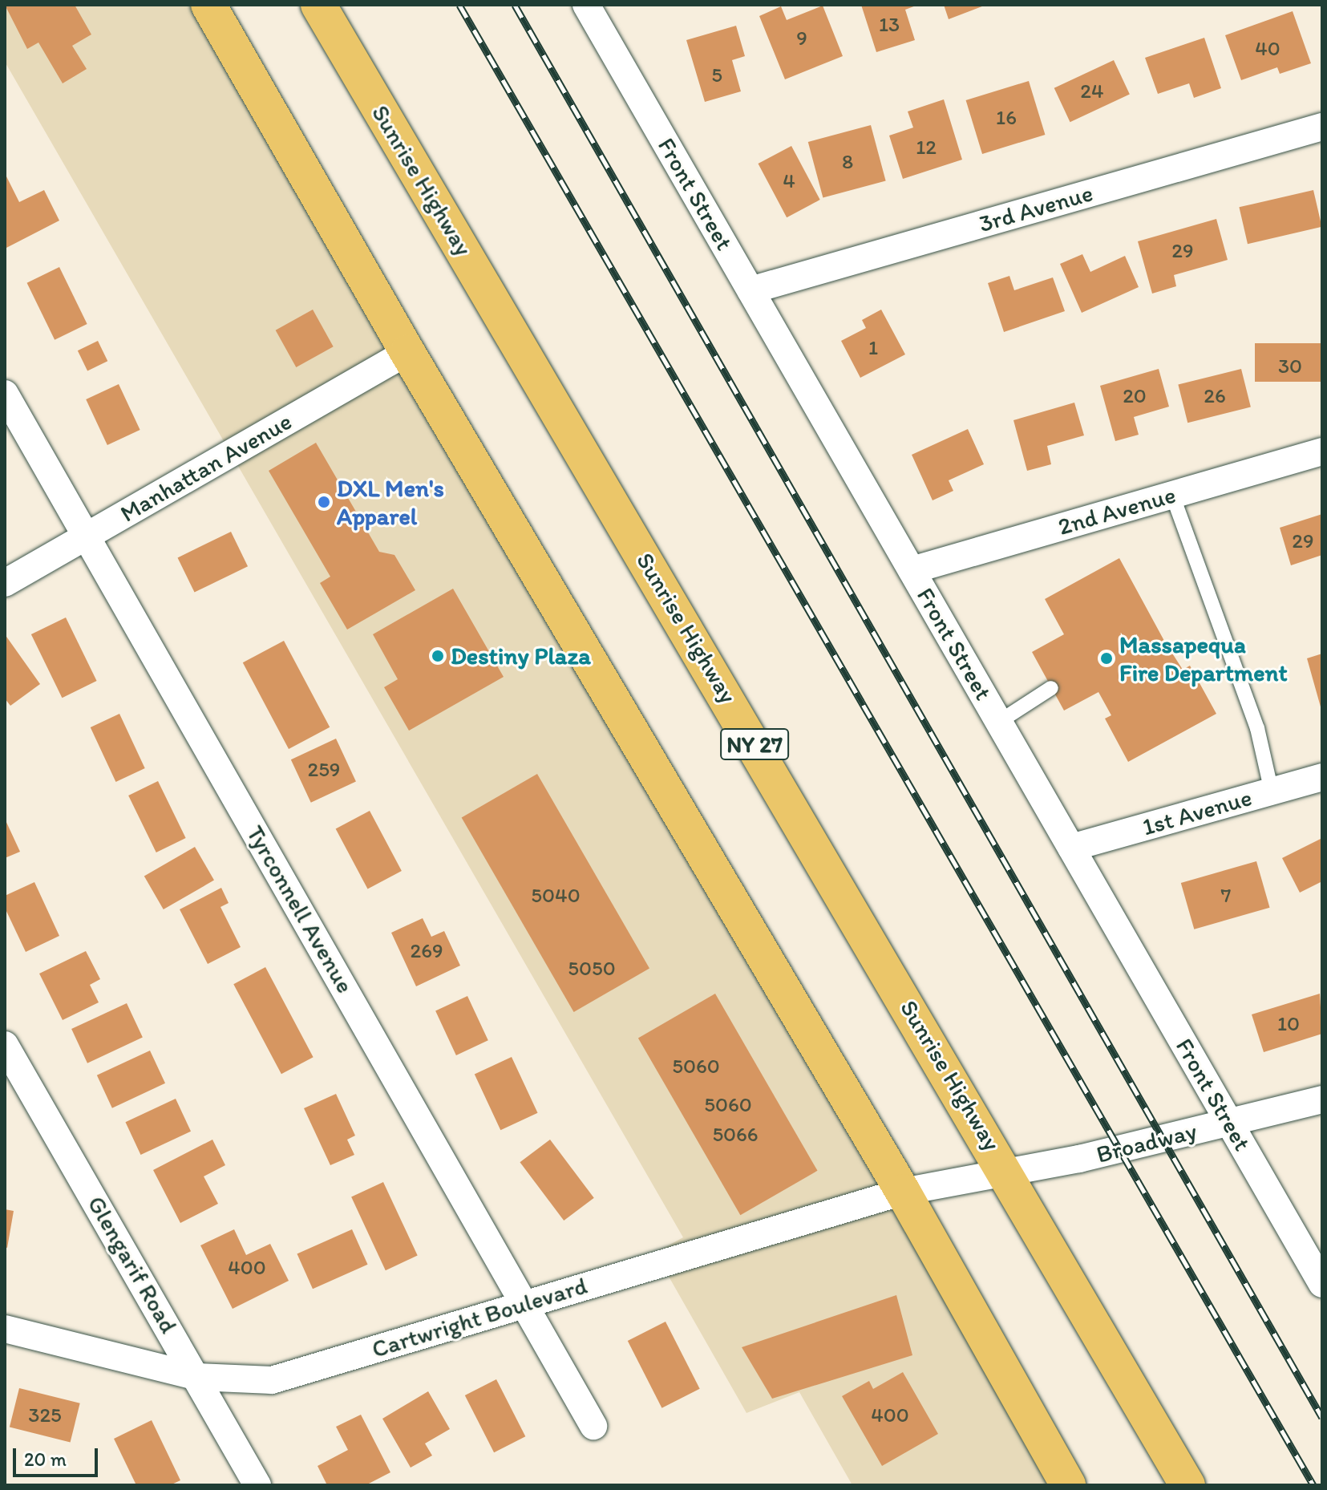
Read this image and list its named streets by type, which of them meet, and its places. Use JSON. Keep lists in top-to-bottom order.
{
  "streets": {
    "highway": ["Sunrise Highway", "NY 27"],
    "street": [
      "Front Street",
      "3rd Avenue",
      "Manhattan Avenue",
      "2nd Avenue",
      "1st Avenue",
      "Tyrconnell Avenue",
      "Broadway",
      "Glengarif Road",
      "Cartwright Boulevard"
    ]
  },
  "crossings": [
    ["Sunrise Highway", "Broadway"],
    ["Front Street", "3rd Avenue"],
    ["Front Street", "2nd Avenue"],
    ["Front Street", "1st Avenue"],
    ["Front Street", "Broadway"],
    ["Manhattan Avenue", "Tyrconnell Avenue"],
    ["Tyrconnell Avenue", "Cartwright Boulevard"],
    ["Broadway", "Cartwright Boulevard"],
    ["Glengarif Road", "Cartwright Boulevard"]
  ],
  "places": ["DXL Men's Apparel", "Destiny Plaza", "Massapequa Fire Department"],
  "house_numbers": [
    "13",
    "9",
    "40",
    "5",
    "24",
    "16",
    "12",
    "8",
    "4",
    "29",
    "1",
    "30",
    "20",
    "26",
    "29",
    "259",
    "5040",
    "7",
    "269",
    "5050",
    "10",
    "5060",
    "5060",
    "5066",
    "400",
    "325",
    "400"
  ],
  "scale_bar": "20 m"
}
